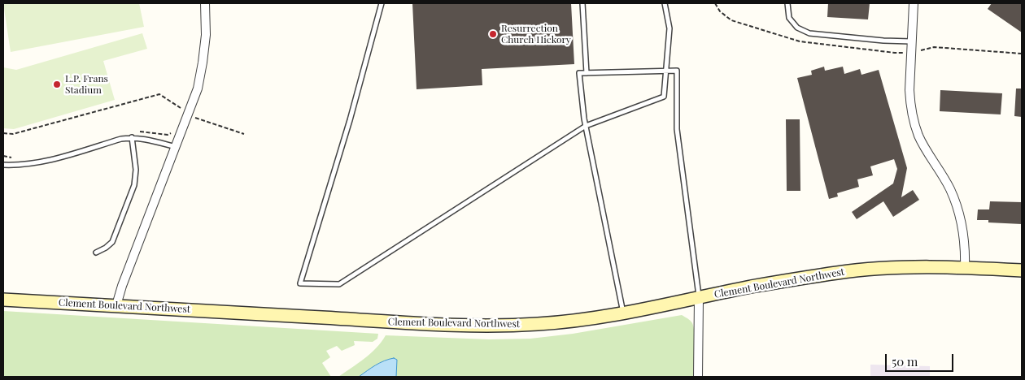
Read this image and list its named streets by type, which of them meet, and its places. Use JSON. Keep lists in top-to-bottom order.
{
  "streets": {
    "street": ["Clement Boulevard Northwest"]
  },
  "places": ["Resurrection Church Hickory", "L.P. Frans Stadium"],
  "scale_bar": "50 m"
}
